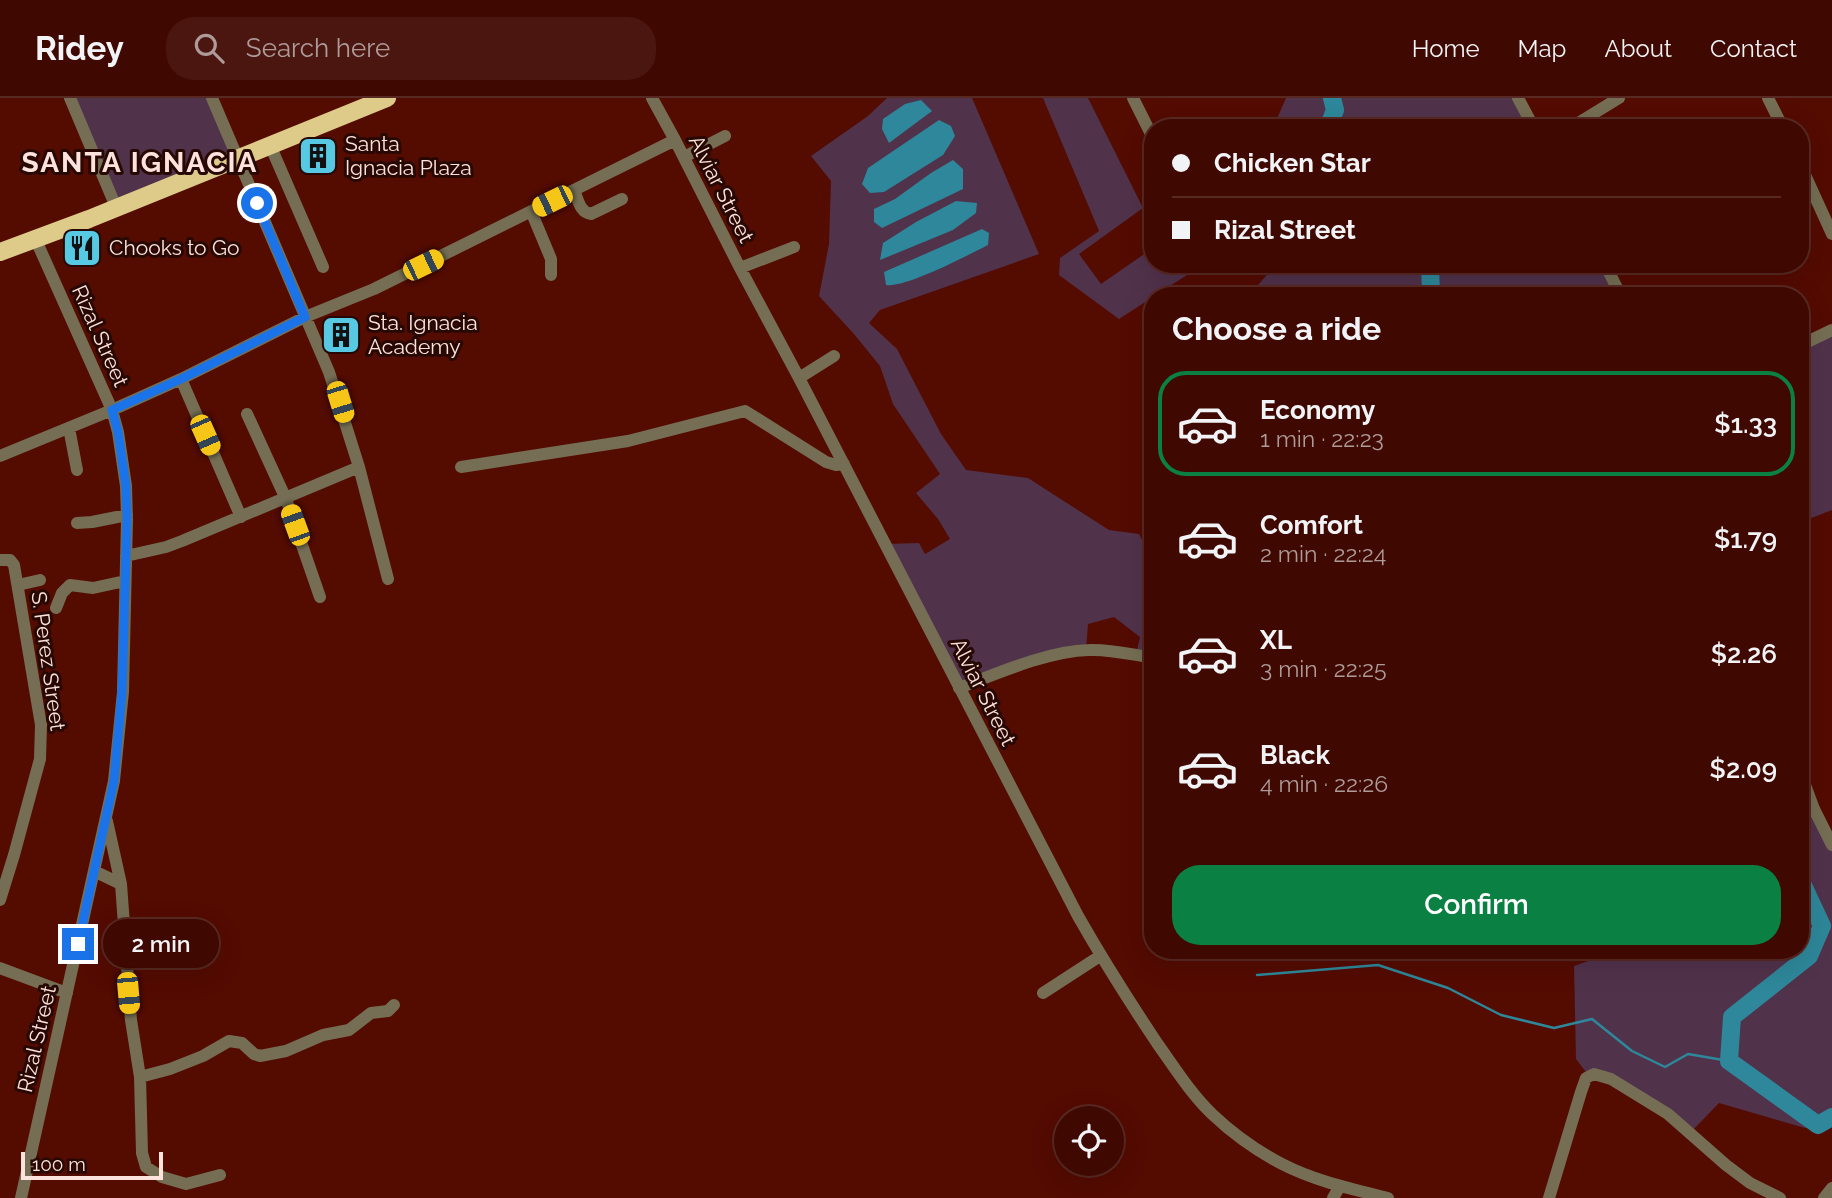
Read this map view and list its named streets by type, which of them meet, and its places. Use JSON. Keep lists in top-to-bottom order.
{
  "streets": {
    "street": ["Alviar Street", "Rizal Street", "S. Perez Street"]
  },
  "districts": ["SANTA IGNACIA"],
  "places": {
    "building": ["Santa Ignacia Plaza", "Sta. Ignacia Academy"],
    "restaurant": ["Chooks to Go"]
  },
  "scale_bar": "100 m",
  "page": {
    "header": "Ridey",
    "search": "Search here",
    "nav": [
      "Home",
      "Map",
      "About",
      "Contact"
    ],
    "banner": ["Chicken Star", "Rizal Street"],
    "heading": "Choose a ride",
    "list": [
      {
        "name": "Economy",
        "note": "1 min · 22:23",
        "value": "$1.33"
      },
      {
        "name": "Comfort",
        "note": "2 min · 22:24",
        "value": "$1.79"
      },
      {
        "name": "XL",
        "note": "3 min · 22:25",
        "value": "$2.26"
      },
      {
        "name": "Black",
        "note": "4 min · 22:26",
        "value": "$2.09"
      }
    ],
    "buttons": "Confirm",
    "bubble": "2 min",
    "scale": "100 m"
  }
}
